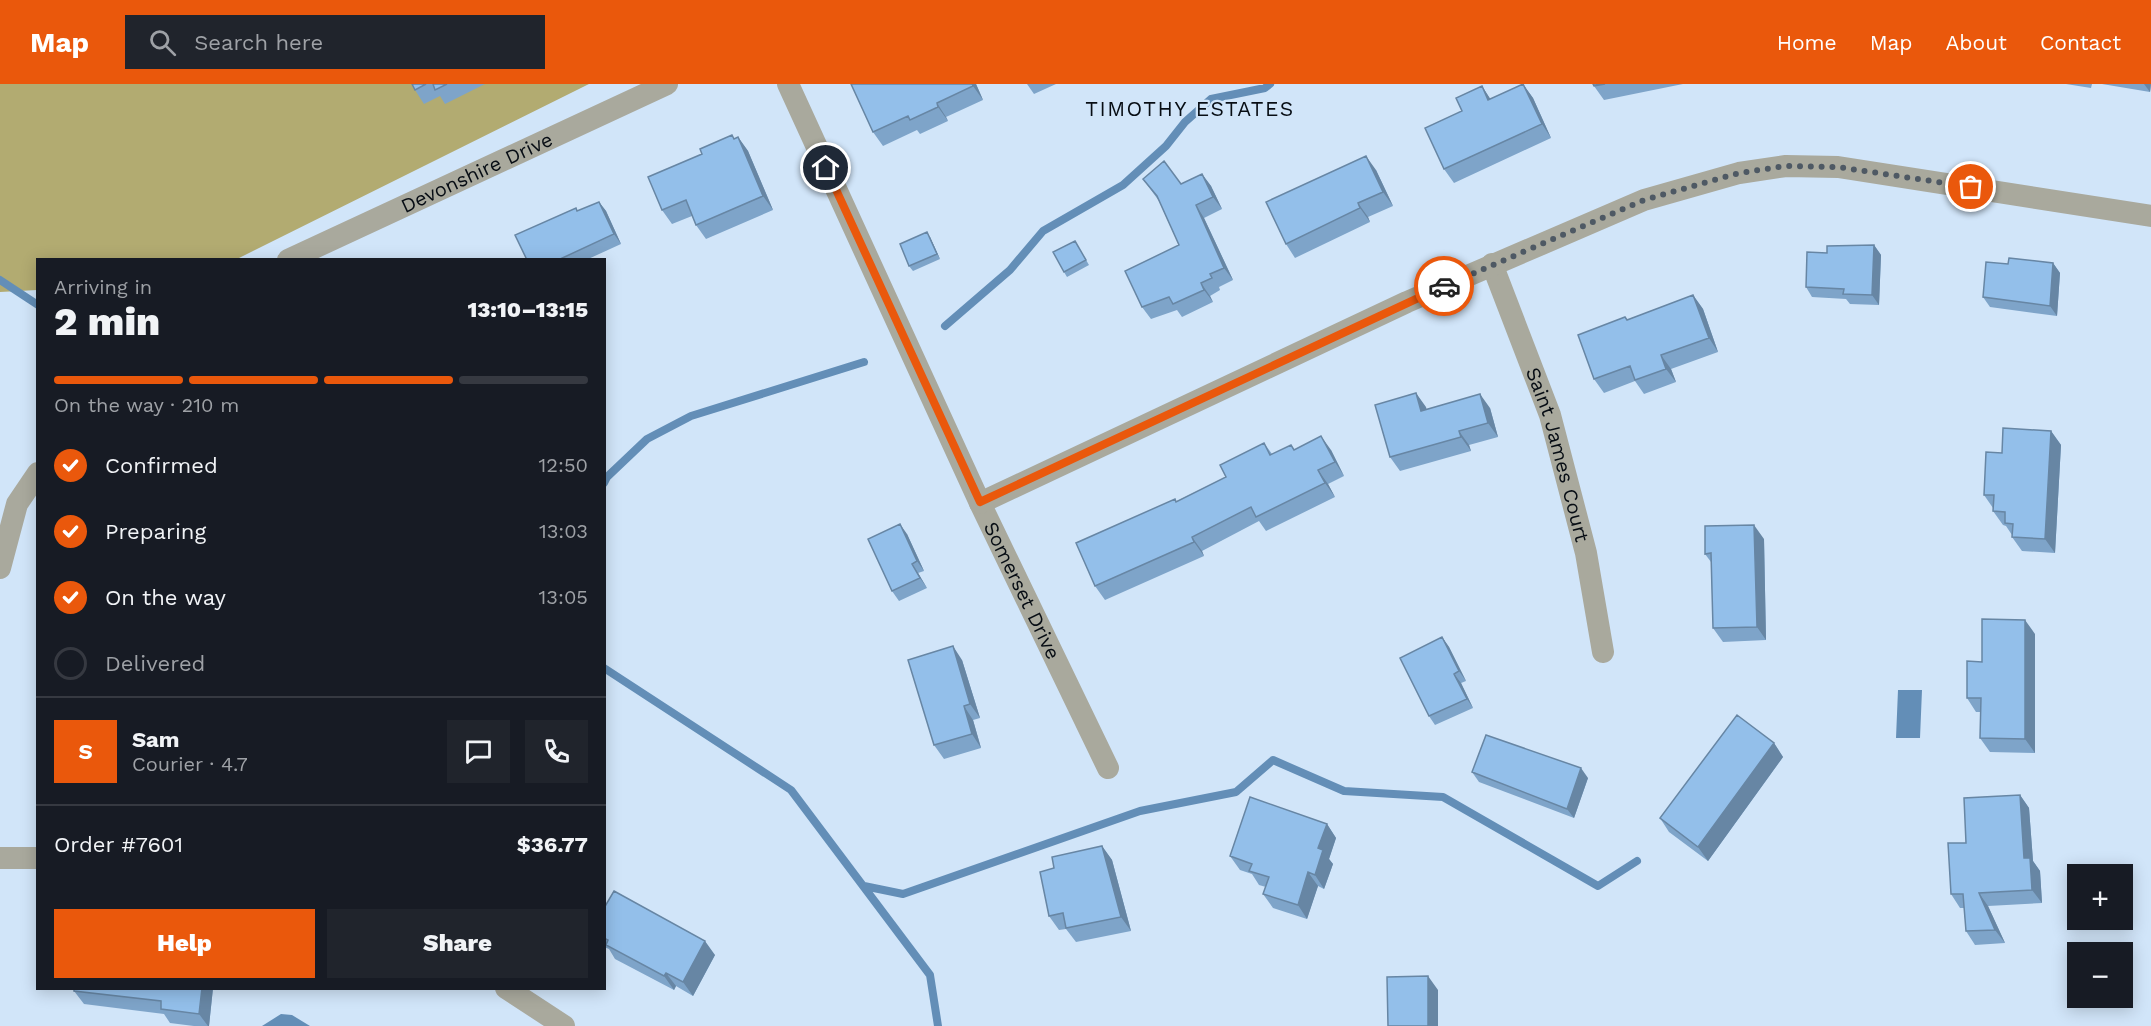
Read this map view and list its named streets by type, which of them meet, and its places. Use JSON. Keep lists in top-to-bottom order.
{
  "streets": {
    "street": ["Devonshire Drive", "Saint James Court", "Somerset Drive"]
  },
  "districts": ["TIMOTHY ESTATES"],
  "page": {
    "header": "Map",
    "search": "Search here",
    "nav": [
      "Home",
      "Map",
      "About",
      "Contact"
    ],
    "heading": ["2 min", "Arriving in", "13:10–13:15"],
    "panel": [
      "Sam",
      "Courier · 4.7",
      "Order #7601",
      "$36.77"
    ],
    "bar": "On the way · 210 m",
    "list": [
      ["Confirmed", "12:50"],
      ["Preparing", "13:03"],
      ["On the way", "13:05"],
      "Delivered"
    ],
    "round": "S",
    "map_buttons": ["+", "−"],
    "buttons": ["Help", "Share"]
  }
}
